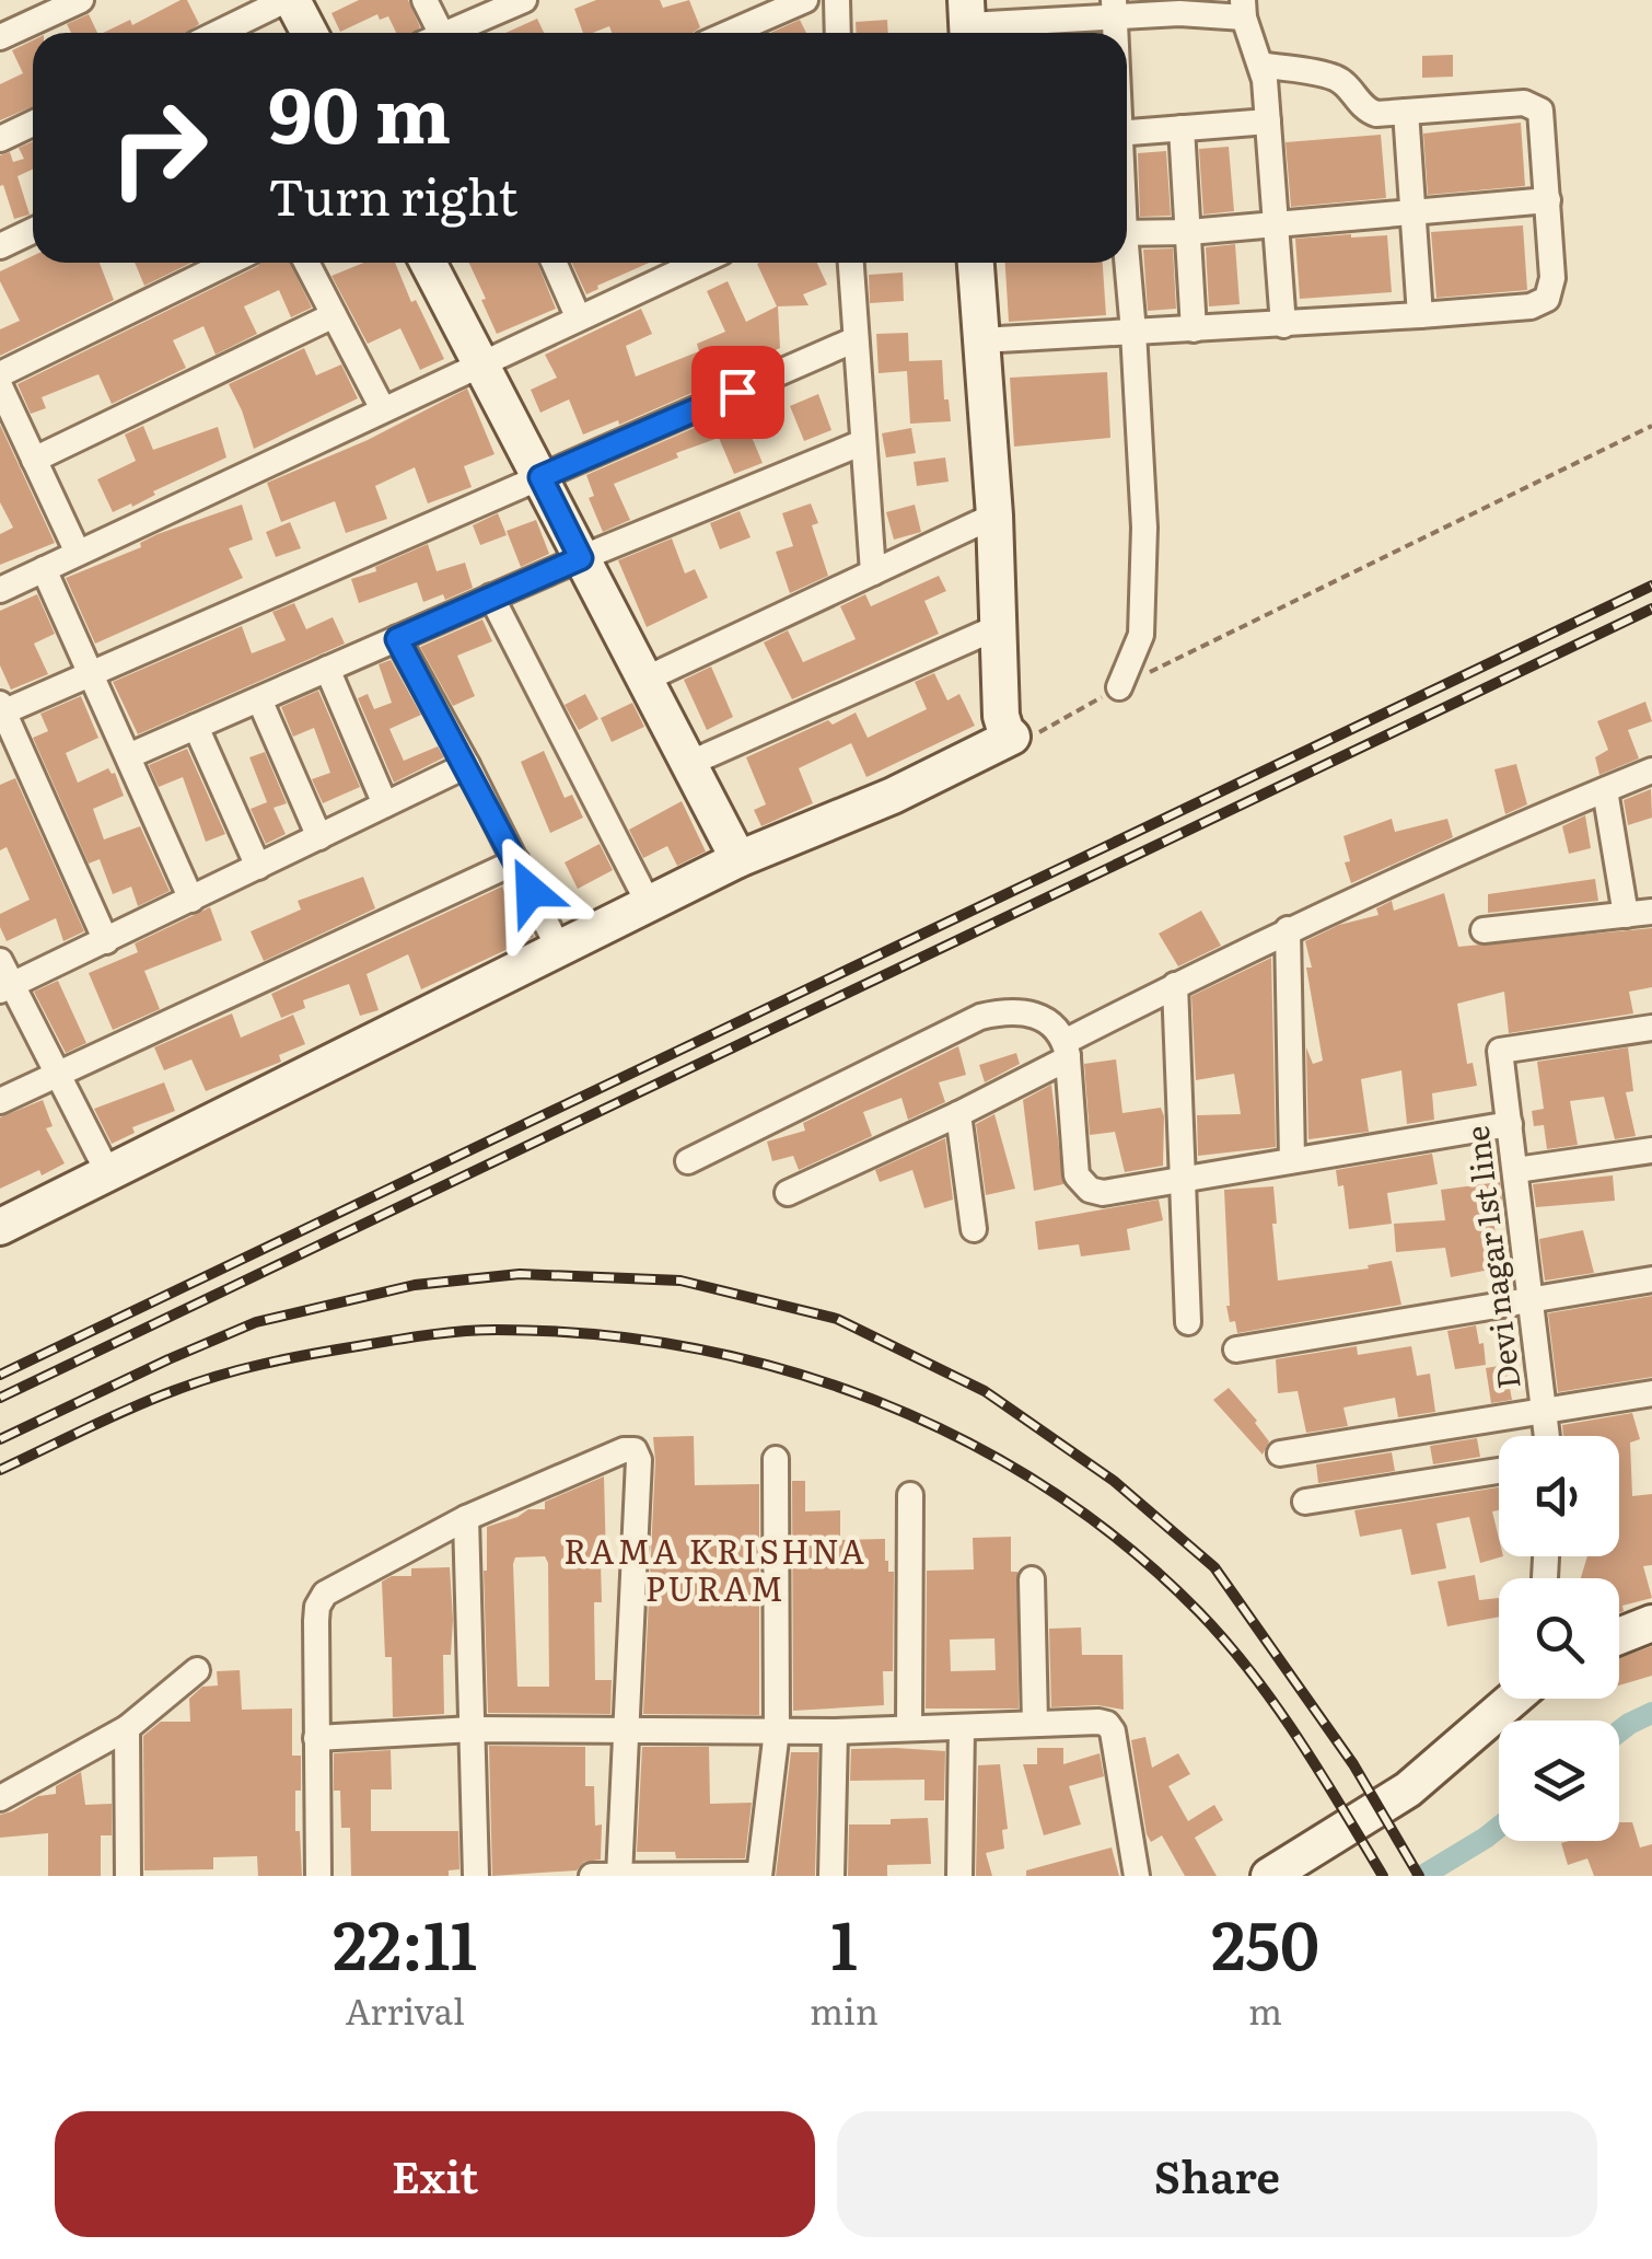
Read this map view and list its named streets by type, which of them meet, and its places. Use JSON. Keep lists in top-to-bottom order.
{
  "streets": {
    "street": ["Devi nagar 1st line"]
  },
  "districts": ["RAMA KRISHNA PURAM"],
  "page": {
    "turn": ["90 m", "Turn right"],
    "eta": [
      "22:11",
      "Arrival",
      "1",
      "min",
      "250",
      "m"
    ],
    "buttons": ["Exit", "Share"]
  }
}
